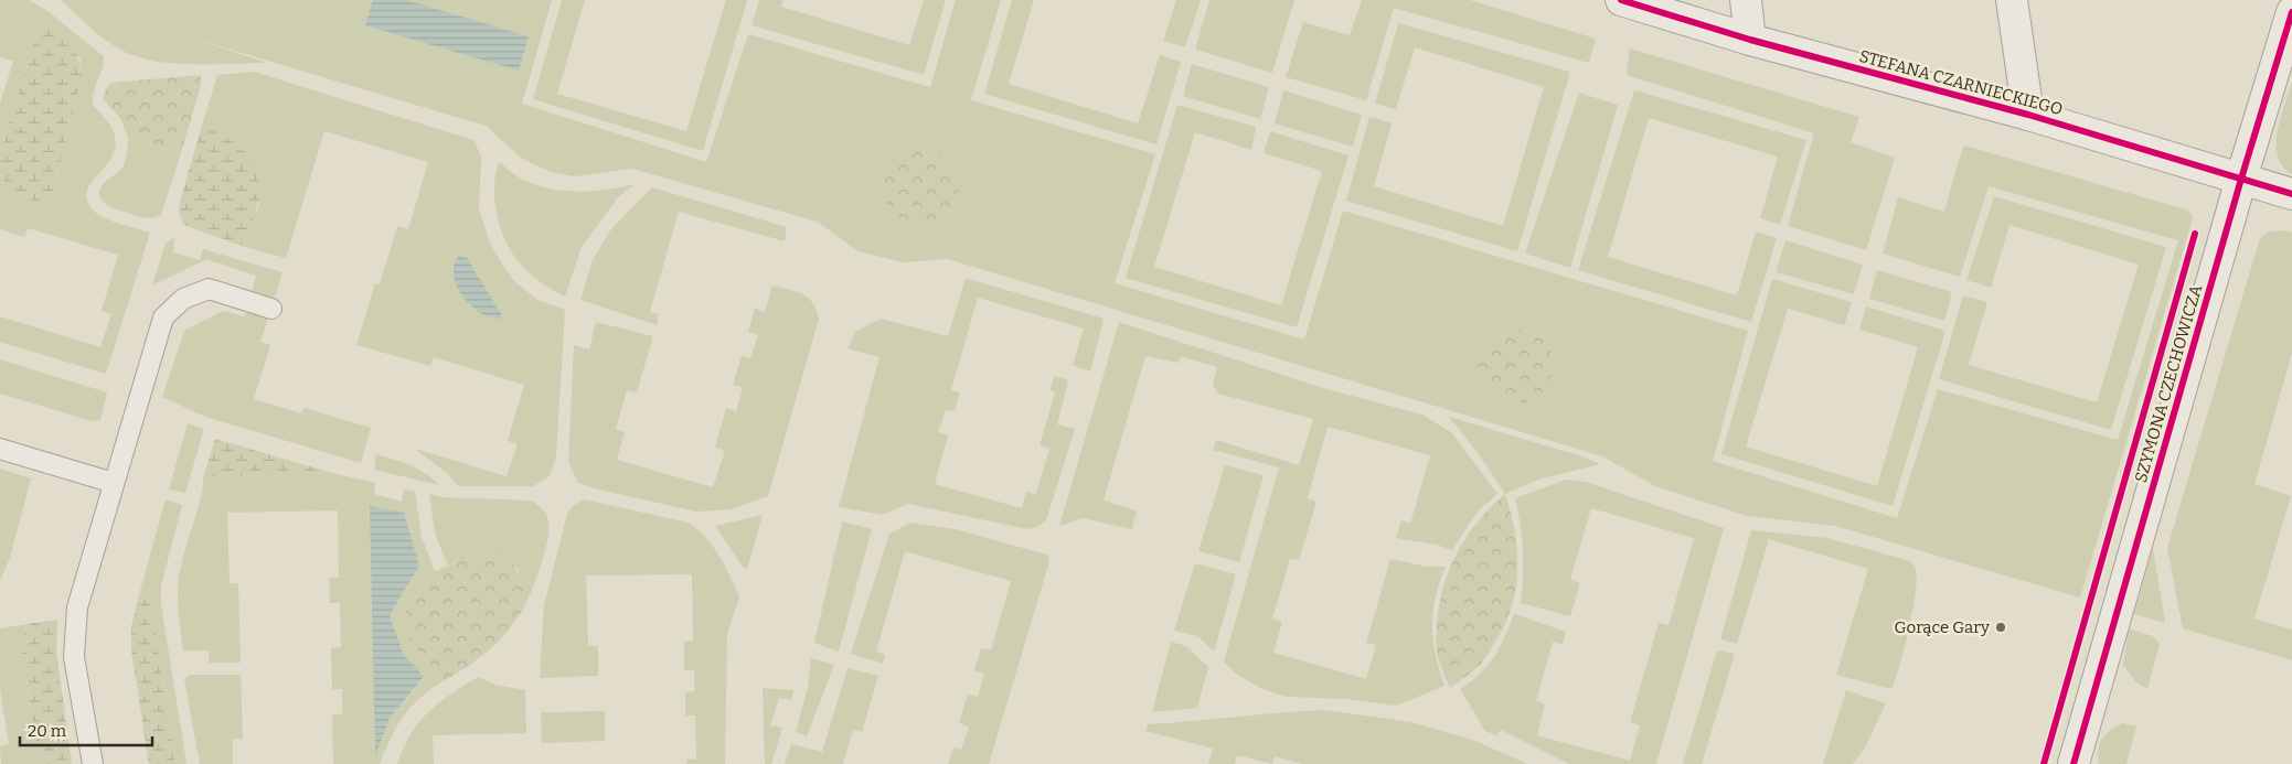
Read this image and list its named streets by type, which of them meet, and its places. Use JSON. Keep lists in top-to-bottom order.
{
  "streets": {
    "street": ["STEFANA CZARNIECKIEGO", "SZYMONA CZECHOWICZA"]
  },
  "crossings": [
    ["STEFANA CZARNIECKIEGO", "SZYMONA CZECHOWICZA"]
  ],
  "places": ["Gorące Gary"],
  "scale_bar": "20 m"
}
